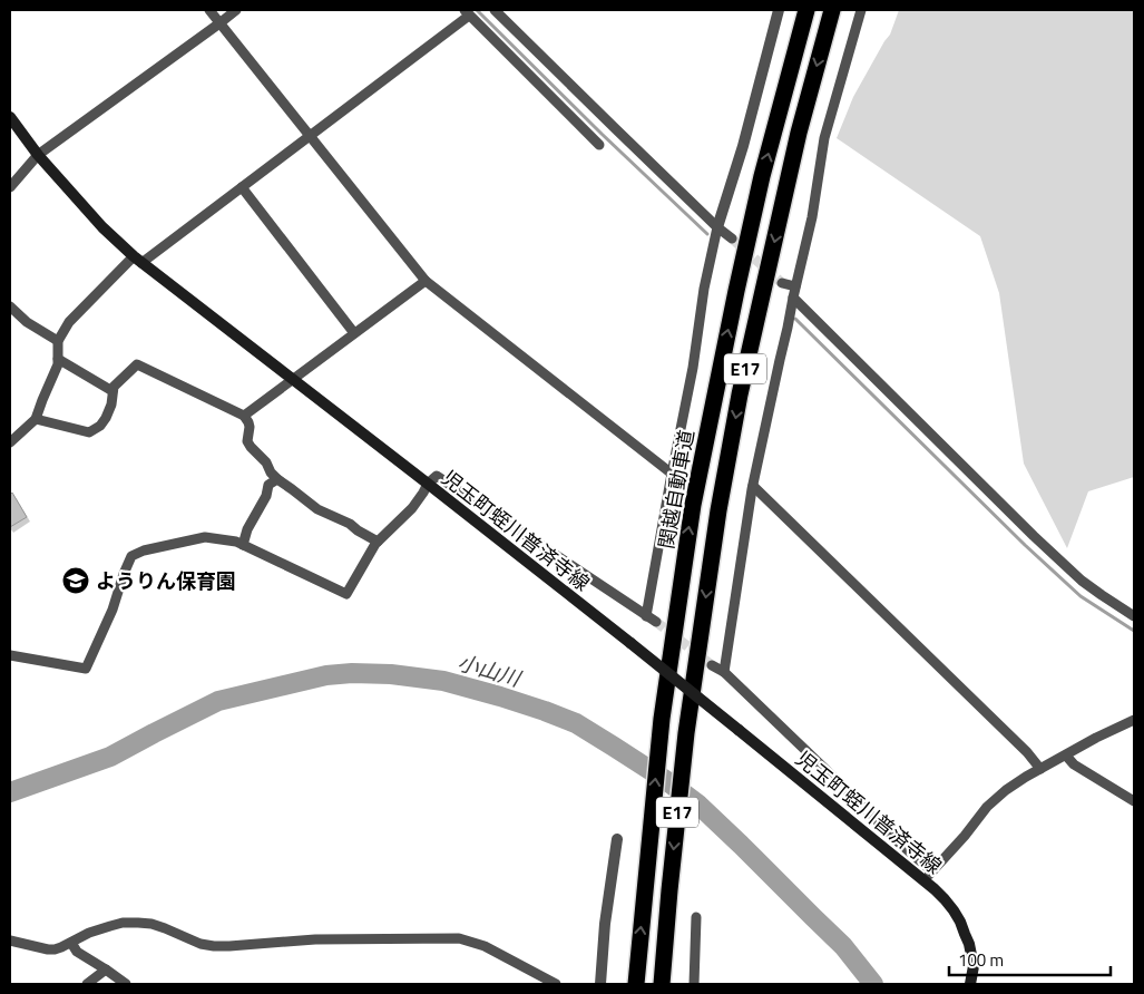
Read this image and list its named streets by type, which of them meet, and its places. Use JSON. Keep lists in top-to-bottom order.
{
  "streets": {
    "highway": ["E17", "関越自動車道"],
    "main road": ["児玉町蛭川普済寺線"]
  },
  "water": ["小山川"],
  "places": {
    "school or university": ["ようりん保育園"]
  },
  "scale_bar": "100 m"
}
